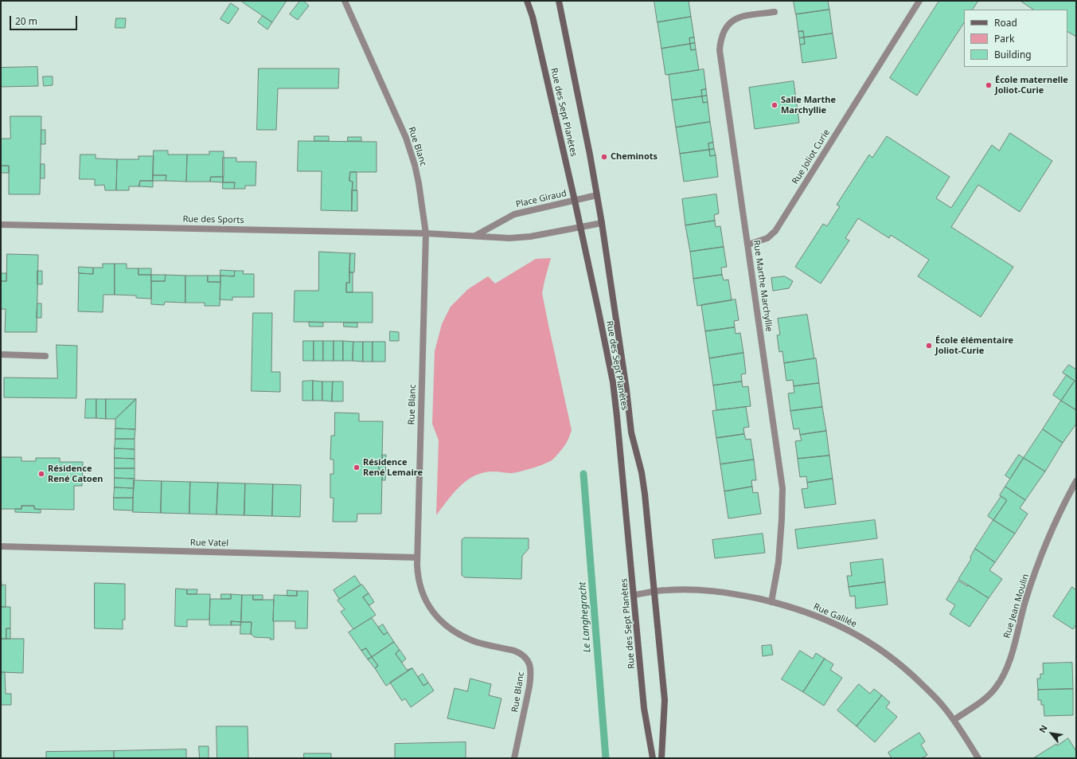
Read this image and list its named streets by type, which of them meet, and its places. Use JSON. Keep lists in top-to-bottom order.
{
  "streets": {
    "street": [
      "Rue des Sept Planètes",
      "Rue Blanc",
      "Rue Joliot Curie",
      "Place Giraud",
      "Rue des Sports",
      "Rue Marthe Marchyllie",
      "Rue Vatel",
      "Rue Jean Moulin",
      "Rue Galilée"
    ]
  },
  "crossings": [
    ["Rue des Sept Planètes", "Place Giraud"],
    ["Rue des Sept Planètes", "Rue Galilée"],
    ["Rue Blanc", "Rue des Sports"],
    ["Rue Blanc", "Rue Vatel"],
    ["Rue Joliot Curie", "Rue Marthe Marchyllie"],
    ["Rue Marthe Marchyllie", "Rue Galilée"],
    ["Rue Jean Moulin", "Rue Galilée"]
  ],
  "water": ["Le Langhegracht"],
  "places": [
    "École maternelle Joliot-Curie",
    "Salle Marthe Marchyllie",
    "Cheminots",
    "École élémentaire Joliot-Curie",
    "Résidence René Lemaire",
    "Résidence René Catoen"
  ],
  "legend": ["Road", "Park", "Building"],
  "scale_bar": "20 m",
  "north": "top left"
}
